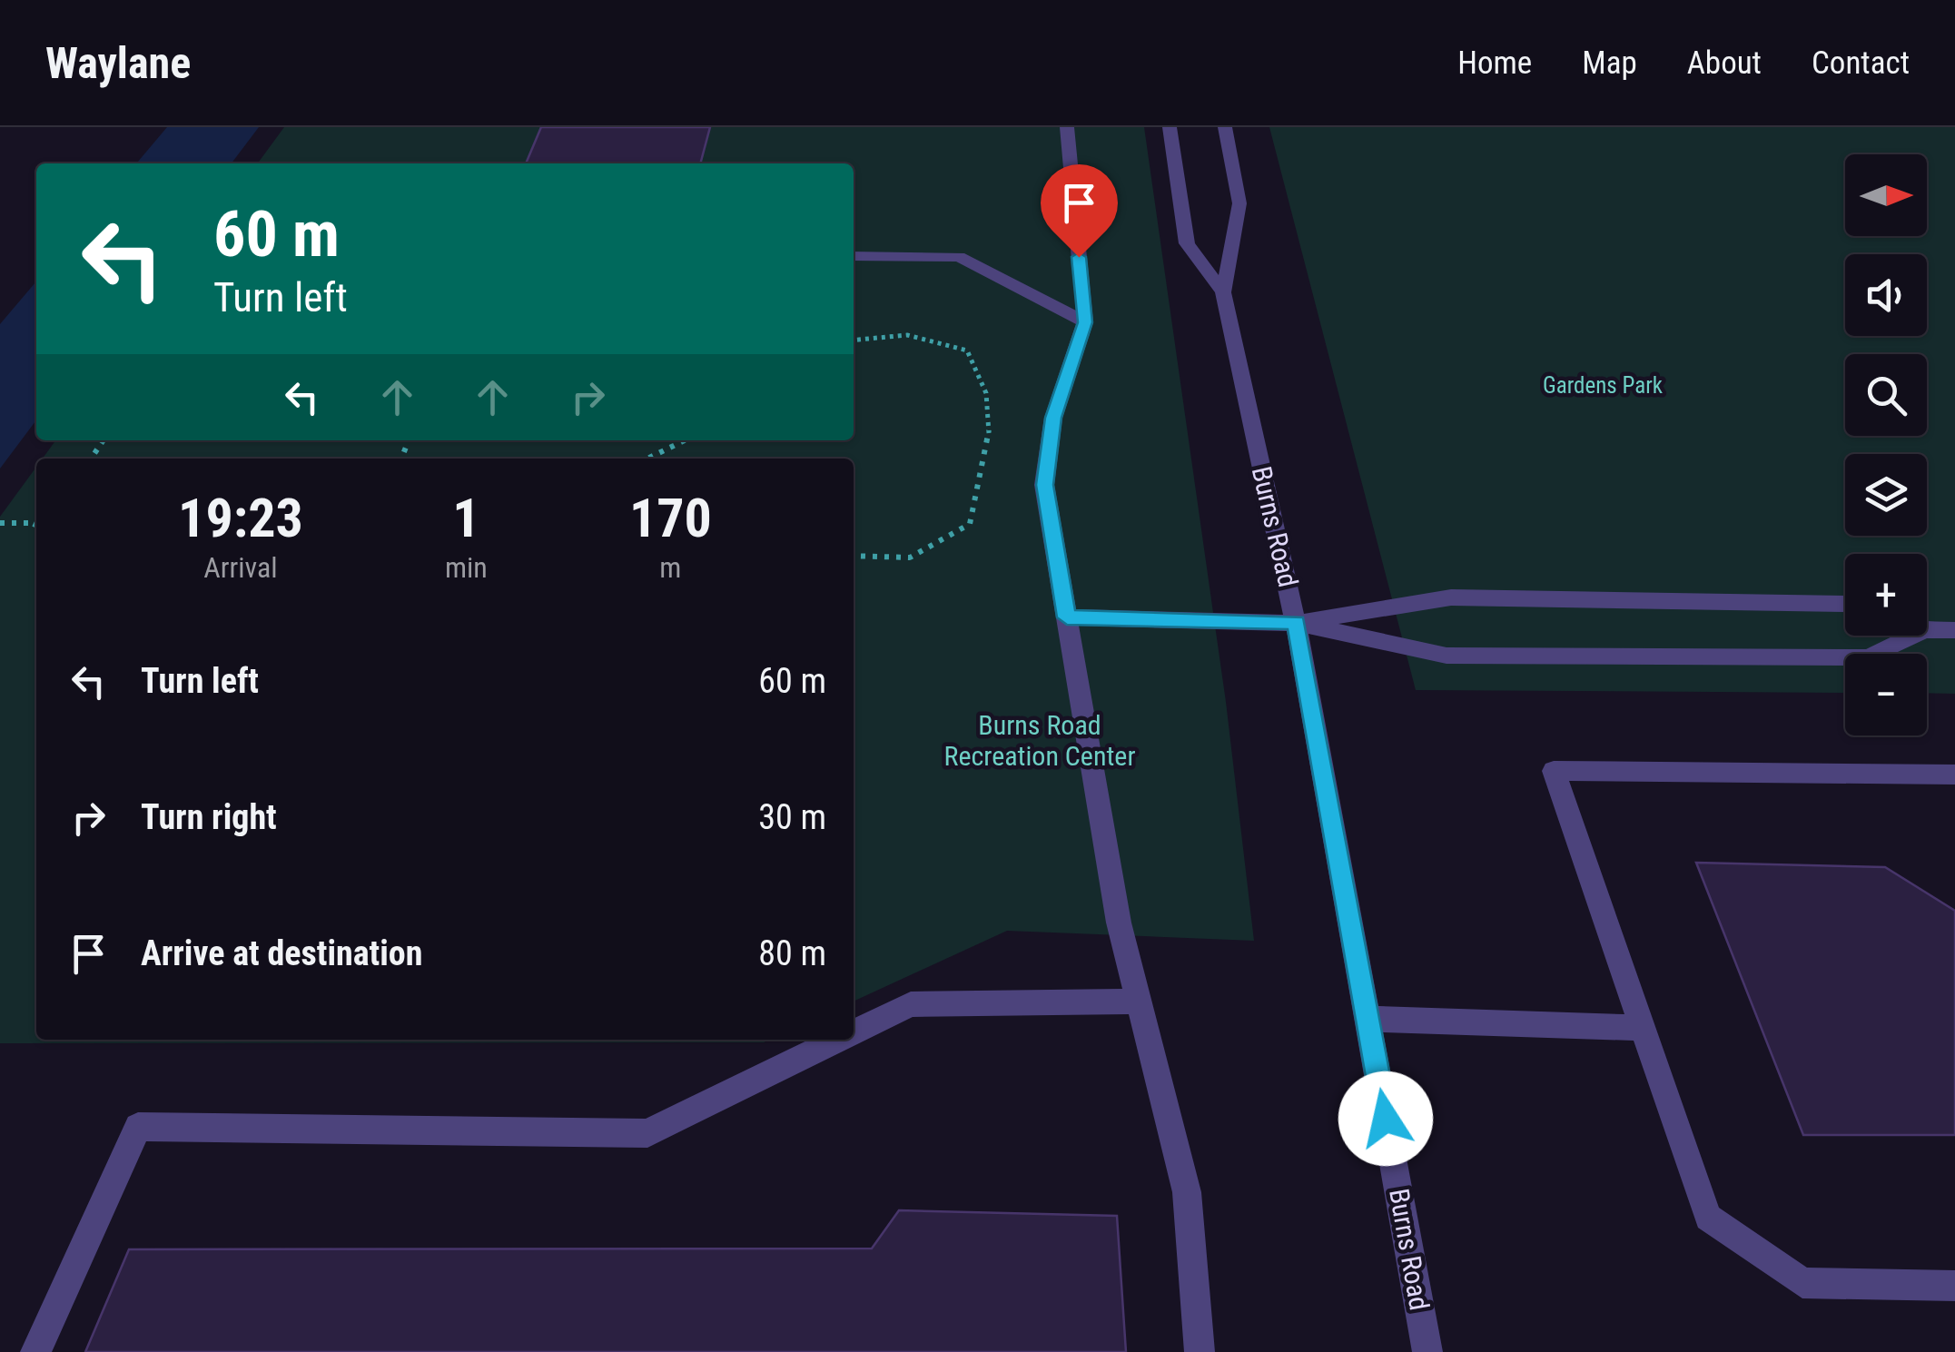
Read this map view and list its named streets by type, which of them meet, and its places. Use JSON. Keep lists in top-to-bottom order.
{
  "streets": {
    "street": ["Burns Road"]
  },
  "parks": ["Gardens Park", "Burns Road Recreation Center"],
  "north": "right",
  "page": {
    "header": "Waylane",
    "nav": [
      "Home",
      "Map",
      "About",
      "Contact"
    ],
    "map_buttons": ["+", "−"],
    "turn": ["60 m", "Turn left"],
    "eta": [
      "19:23",
      "Arrival",
      "1",
      "min",
      "170",
      "m"
    ],
    "list": [
      {
        "name": "Turn left",
        "value": "60 m"
      },
      {
        "name": "Turn right",
        "value": "30 m"
      },
      {
        "name": "Arrive at destination",
        "value": "80 m"
      }
    ]
  }
}
